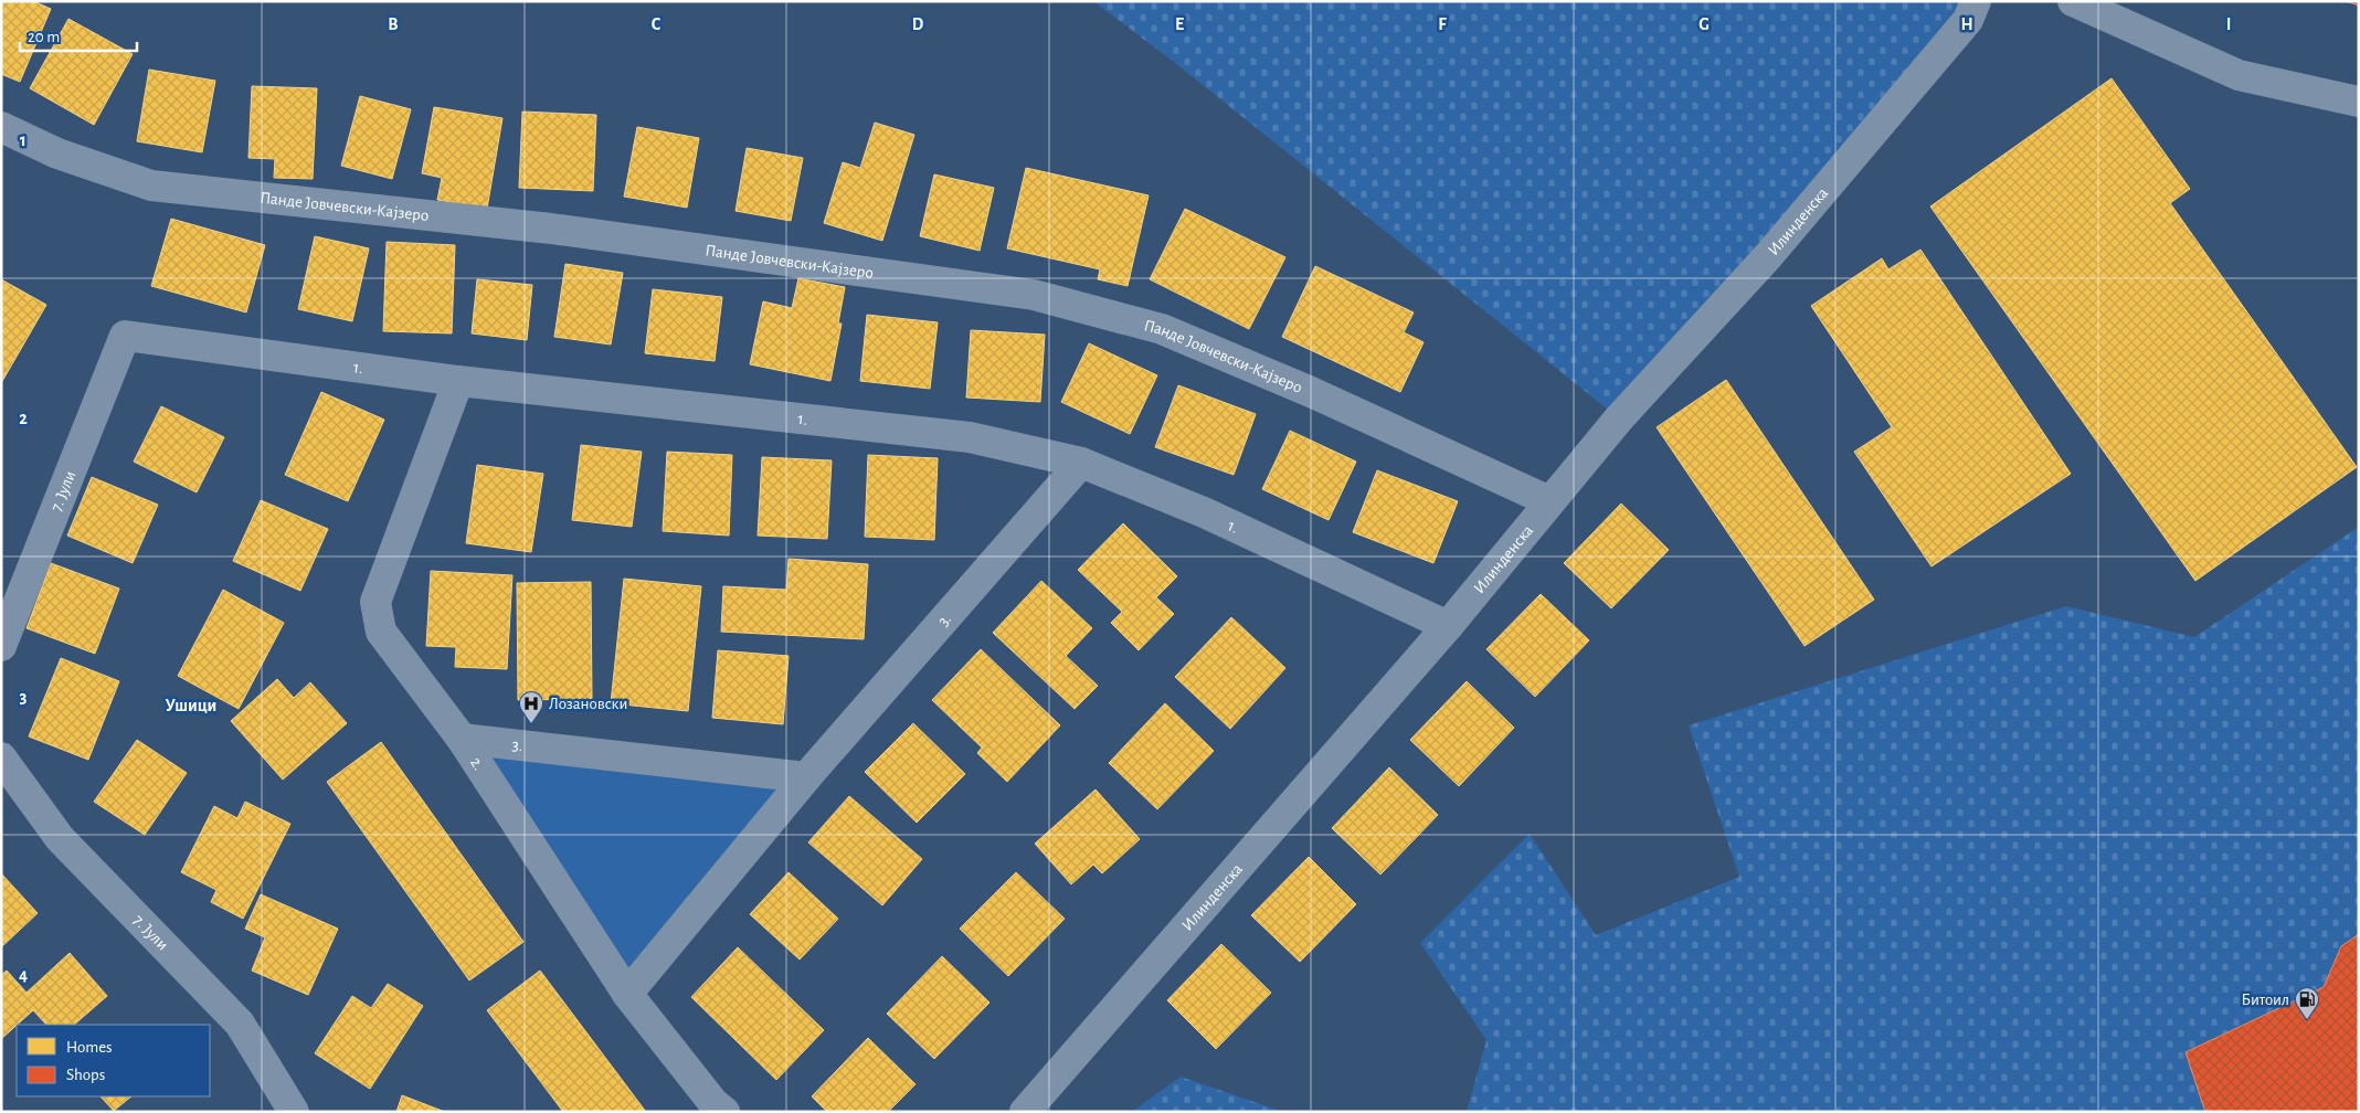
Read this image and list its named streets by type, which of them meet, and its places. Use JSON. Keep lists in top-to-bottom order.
{
  "streets": {
    "street": [
      "Панде Јовчевски-Кајзеро",
      "Илинденска",
      "1.",
      "7. Јули",
      "3.",
      "2."
    ]
  },
  "crossings": [
    ["Панде Јовчевски-Кајзеро", "Илинденска"],
    ["Илинденска", "1."],
    ["1.", "7. Јули"],
    ["1.", "3."],
    ["1.", "2."],
    ["3.", "2."]
  ],
  "districts": ["Ушици"],
  "places": {
    "hospital": ["Лозановски"],
    "fuel station": ["Битоил"]
  },
  "legend": ["Homes", "Shops"],
  "scale_bar": "20 m",
  "grid": {
    "columns": [
      "B",
      "C",
      "D",
      "E",
      "F",
      "G",
      "H",
      "I"
    ],
    "rows": [
      "1",
      "2",
      "3",
      "4"
    ]
  }
}
